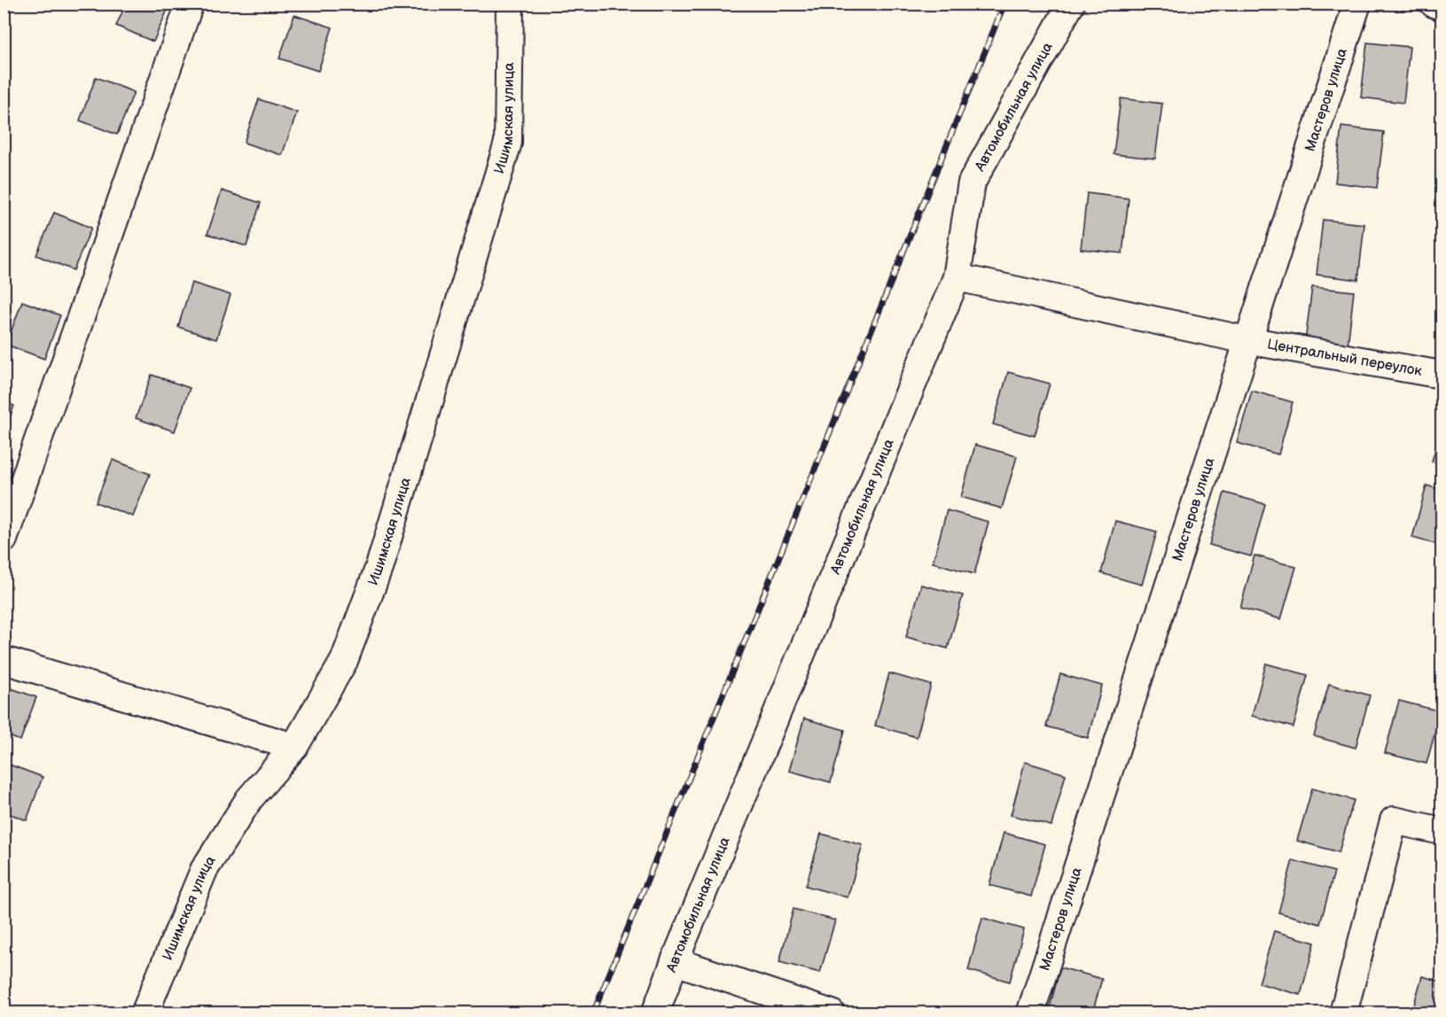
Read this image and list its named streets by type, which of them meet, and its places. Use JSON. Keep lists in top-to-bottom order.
{
  "streets": {
    "street": [
      "Мастеров улица",
      "Автомобильная улица",
      "Ишимская улица",
      "Центральный переулок"
    ]
  },
  "crossings": [
    ["Мастеров улица", "Центральный переулок"],
    ["Автомобильная улица", "Центральный переулок"]
  ]
}
